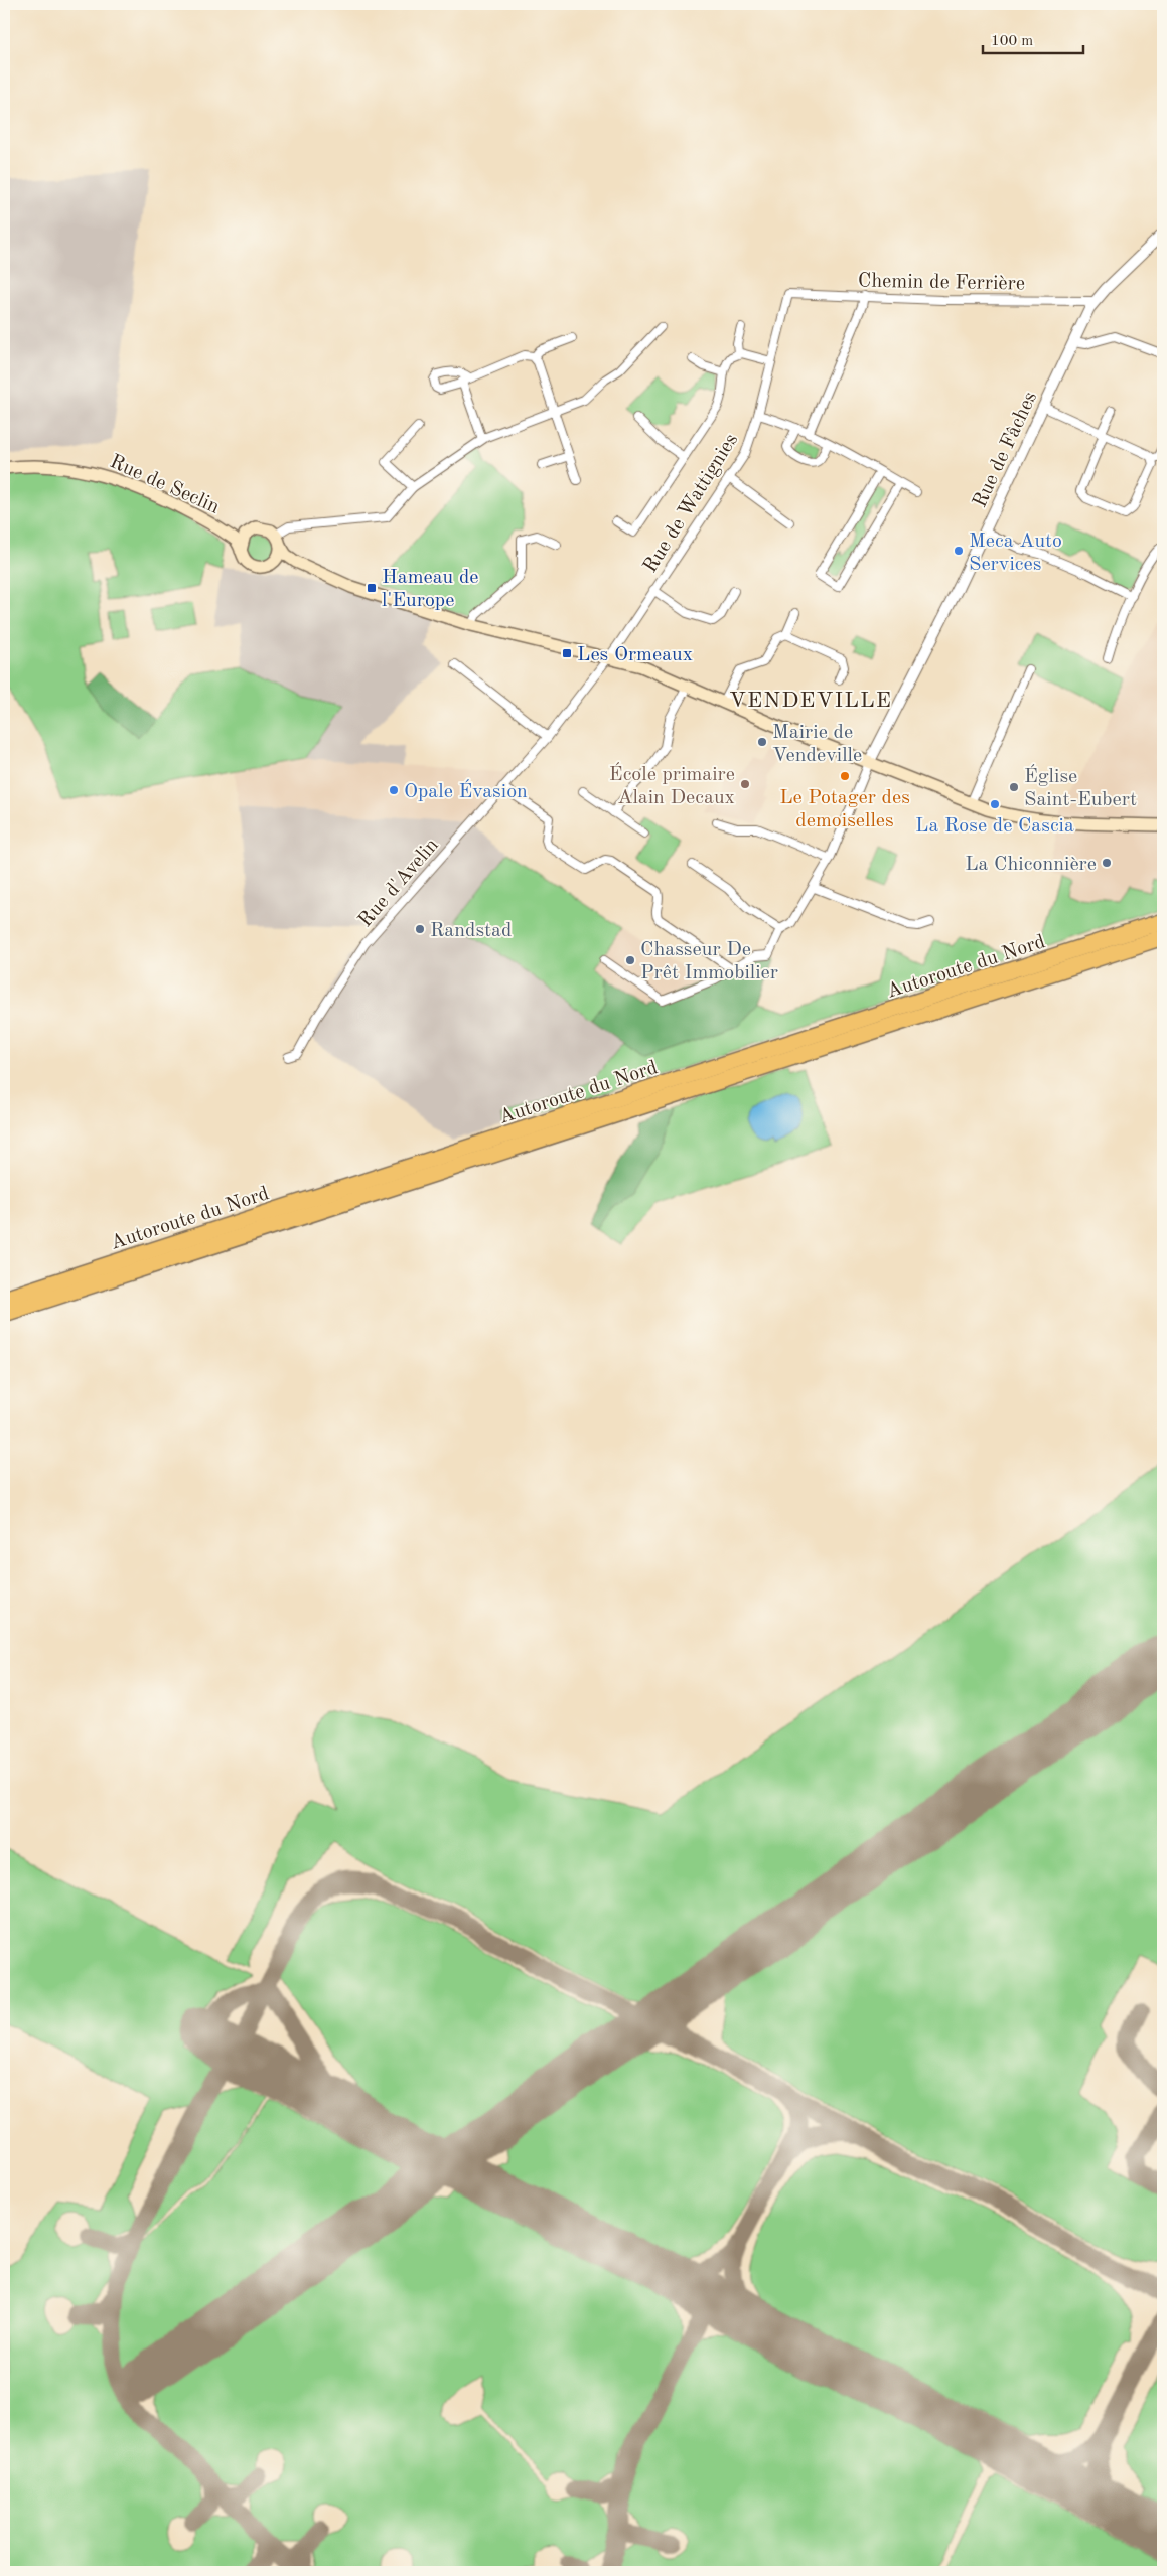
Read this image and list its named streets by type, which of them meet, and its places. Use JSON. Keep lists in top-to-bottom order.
{
  "streets": {
    "highway": ["Autoroute du Nord"],
    "main road": ["Rue de Seclin"],
    "street": [
      "Chemin de Ferrière",
      "Rue de Fâches",
      "Rue de Wattignies",
      "Rue d'Avelin"
    ]
  },
  "crossings": [
    ["Chemin de Ferrière", "Rue de Fâches"],
    ["Chemin de Ferrière", "Rue de Wattignies"],
    ["Rue de Wattignies", "Rue d'Avelin"]
  ],
  "districts": ["VENDEVILLE"],
  "places": {
    "other": [
      "Meca Auto Services",
      "Mairie de Vendeville",
      "Le Potager des demoiselles",
      "École primaire Alain Decaux",
      "Église Saint-Eubert",
      "Opale Évasion",
      "La Rose de Cascia",
      "La Chiconnière",
      "Randstad",
      "Chasseur De Prêt Immobilier"
    ],
    "transit": ["Hameau de l'Europe", "Les Ormeaux"]
  },
  "scale_bar": "100 m"
}
